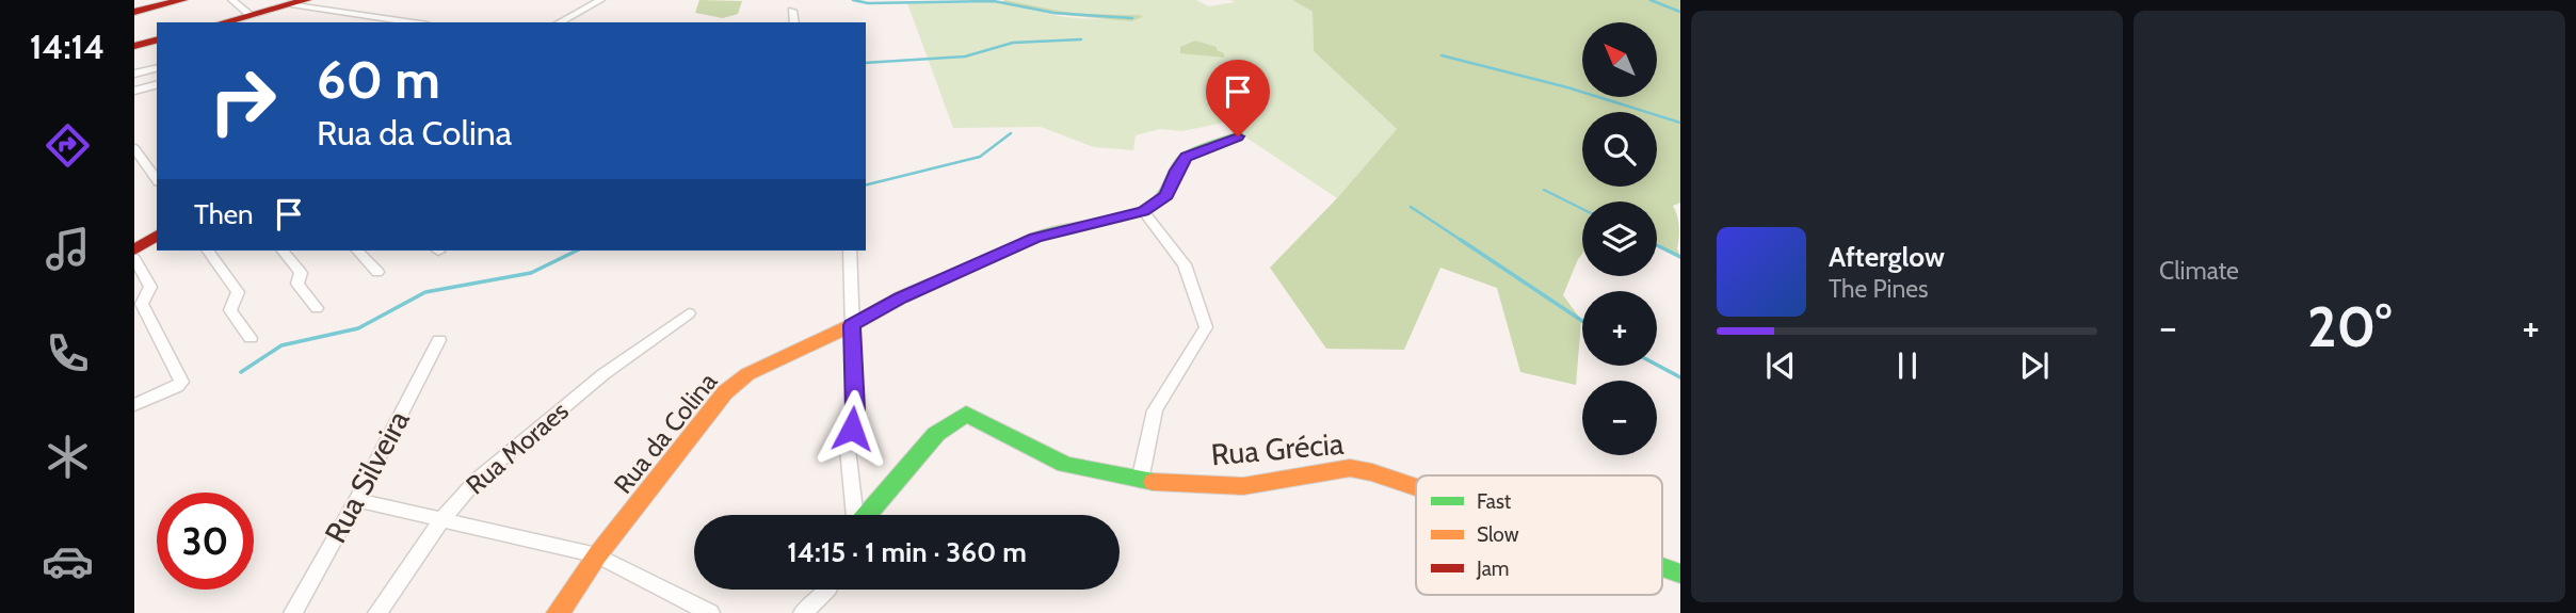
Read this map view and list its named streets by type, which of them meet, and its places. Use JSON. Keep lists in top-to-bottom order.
{
  "streets": {
    "street": [
      "Rua da Colina",
      "Rua Moraes",
      "Rua Grécia",
      "Rua Silveira"
    ]
  },
  "legend": ["Fast", "Slow", "Jam"],
  "north": "top left",
  "page": {
    "tabs": "14:14",
    "tile": "Climate",
    "map_buttons": ["+", "−"],
    "turn": ["60 m", "Rua da Colina"],
    "then": "Then",
    "song": ["Afterglow", "The Pines"],
    "heat": ["−", "20°", "+"],
    "limit": "30",
    "trip": "14:15 · 1 min · 360 m"
  }
}
